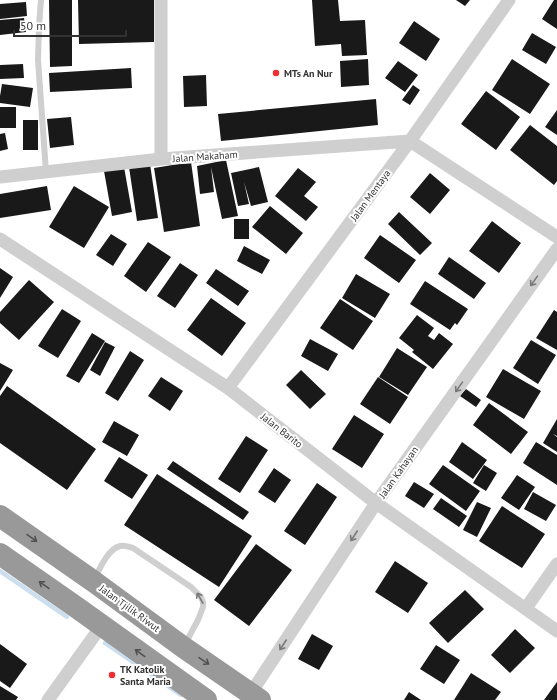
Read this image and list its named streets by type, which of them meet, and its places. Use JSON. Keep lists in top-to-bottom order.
{
  "streets": {
    "highway": ["Jalan Tjilik Riwut"],
    "street": [
      "Jalan Makaham",
      "Jalan Mentaya",
      "Jalan Barito",
      "Jalan Kahayan"
    ]
  },
  "crossings": [
    ["Jalan Makaham", "Jalan Mentaya"],
    ["Jalan Mentaya", "Jalan Barito"],
    ["Jalan Barito", "Jalan Kahayan"],
    ["Jalan Kahayan", "Jalan Tjilik Riwut"]
  ],
  "one_way": ["Jalan Kahayan"],
  "places": ["MTs An Nur", "TK Katolik Santa Maria"],
  "scale_bar": "50 m"
}
